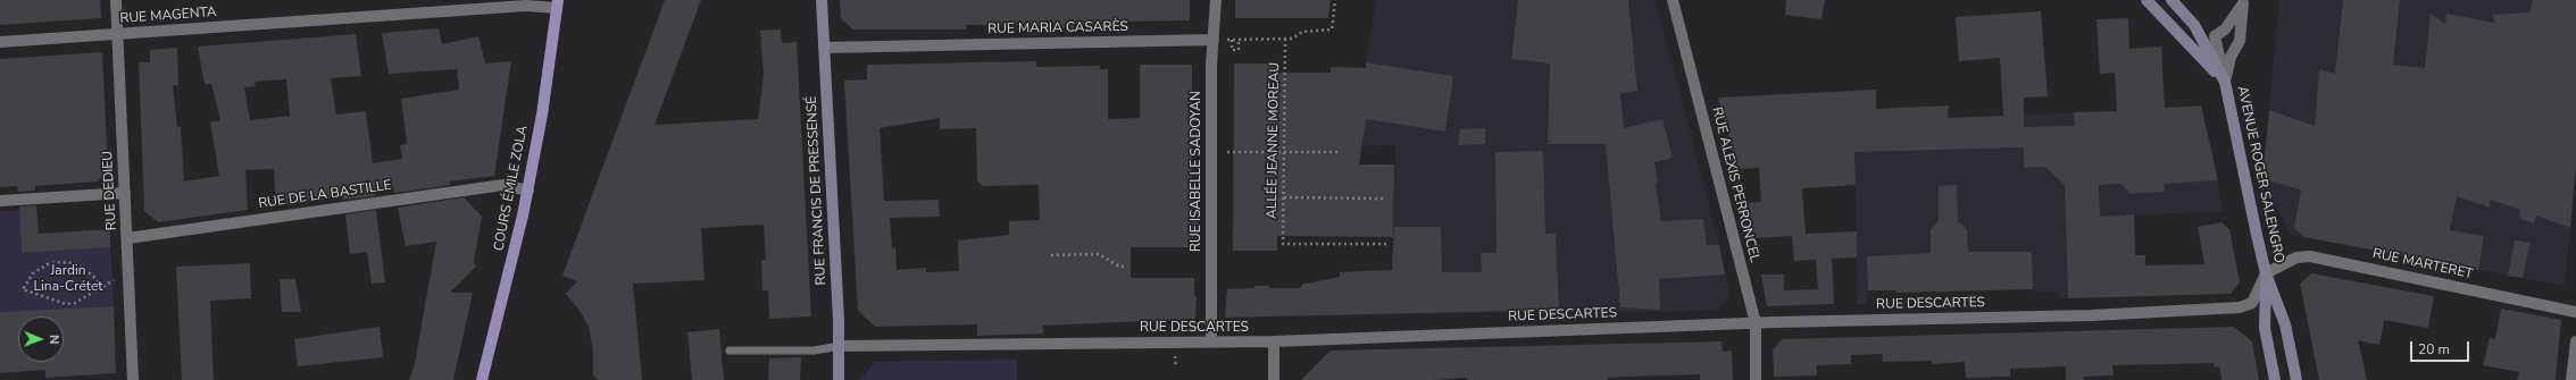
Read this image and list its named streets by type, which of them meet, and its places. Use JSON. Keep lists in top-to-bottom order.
{
  "streets": {
    "main road": ["AVENUE ROGER SALENGRO", "COURS ÉMILE ZOLA", "RUE FRANCIS DE PRESSENSÉ"],
    "street": [
      "RUE MAGENTA",
      "RUE MARIA CASARÈS",
      "RUE ISABELLE SADOYAN",
      "RUE ALEXIS PERRONCEL",
      "RUE DEDIEU",
      "RUE DE LA BASTILLE",
      "RUE MARTERET",
      "RUE DESCARTES"
    ],
    "path": ["ALLÉE JEANNE MOREAU"]
  },
  "crossings": [
    ["RUE MAGENTA", "COURS ÉMILE ZOLA"],
    ["RUE MAGENTA", "RUE DEDIEU"],
    ["RUE MARIA CASARÈS", "RUE ISABELLE SADOYAN"],
    ["RUE MARIA CASARÈS", "RUE FRANCIS DE PRESSENSÉ"],
    ["RUE ISABELLE SADOYAN", "RUE DESCARTES"],
    ["AVENUE ROGER SALENGRO", "RUE MARTERET"],
    ["AVENUE ROGER SALENGRO", "RUE DESCARTES"],
    ["RUE ALEXIS PERRONCEL", "RUE DESCARTES"],
    ["COURS ÉMILE ZOLA", "RUE DE LA BASTILLE"],
    ["RUE DEDIEU", "RUE DE LA BASTILLE"],
    ["RUE FRANCIS DE PRESSENSÉ", "RUE DESCARTES"],
    ["RUE MARTERET", "RUE DESCARTES"]
  ],
  "parks": ["Jardin Lina-Crétet"],
  "scale_bar": "20 m",
  "north": "right"
}
